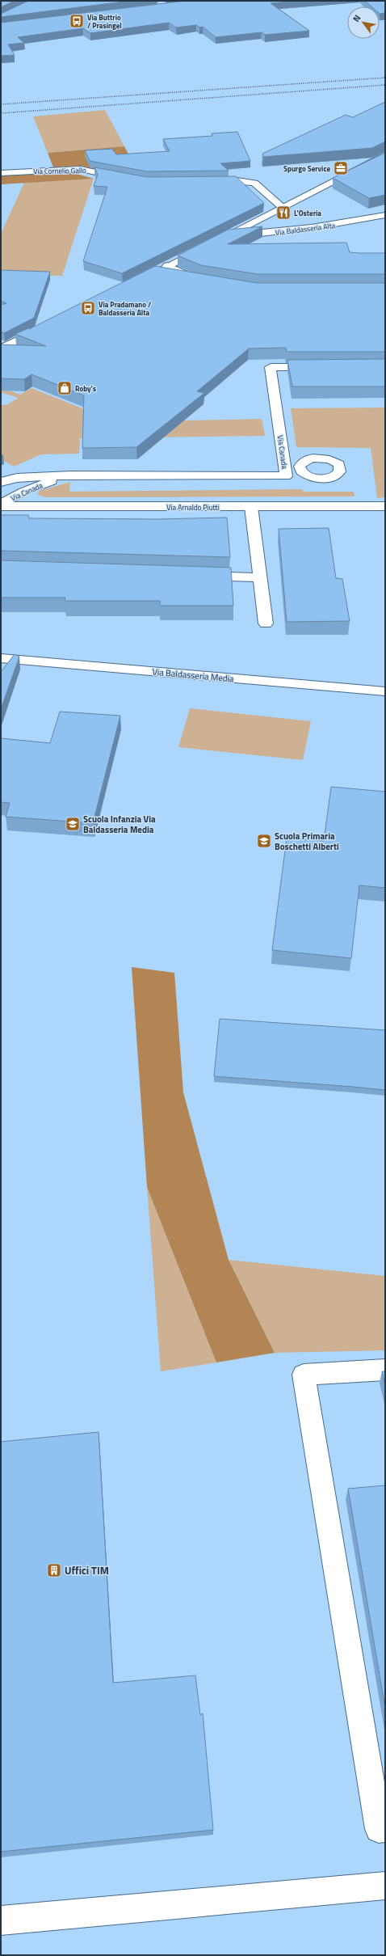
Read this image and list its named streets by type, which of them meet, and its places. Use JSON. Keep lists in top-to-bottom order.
{
  "streets": {
    "street": [
      "Via Cornelio Gallo",
      "Via Baldasseria Alta",
      "Via Canada",
      "Via Arnaldo Piutti",
      "Via Baldasseria Media"
    ]
  },
  "crossings": [
    ["Via Canada", "Via Arnaldo Piutti"]
  ],
  "places": {
    "bus stop": ["Via Buttrio / Prasingel", "Via Pradamano / Baldasseria Alta"],
    "office": ["Spurgo Service"],
    "restaurant": ["L'Osteria"],
    "shop": ["Roby's"],
    "school or university": ["Scuola Infanzia Via Baldasseria Media", "Scuola Primaria Boschetti Alberti"],
    "building": ["Uffici TIM"]
  },
  "north": "top left"
}
